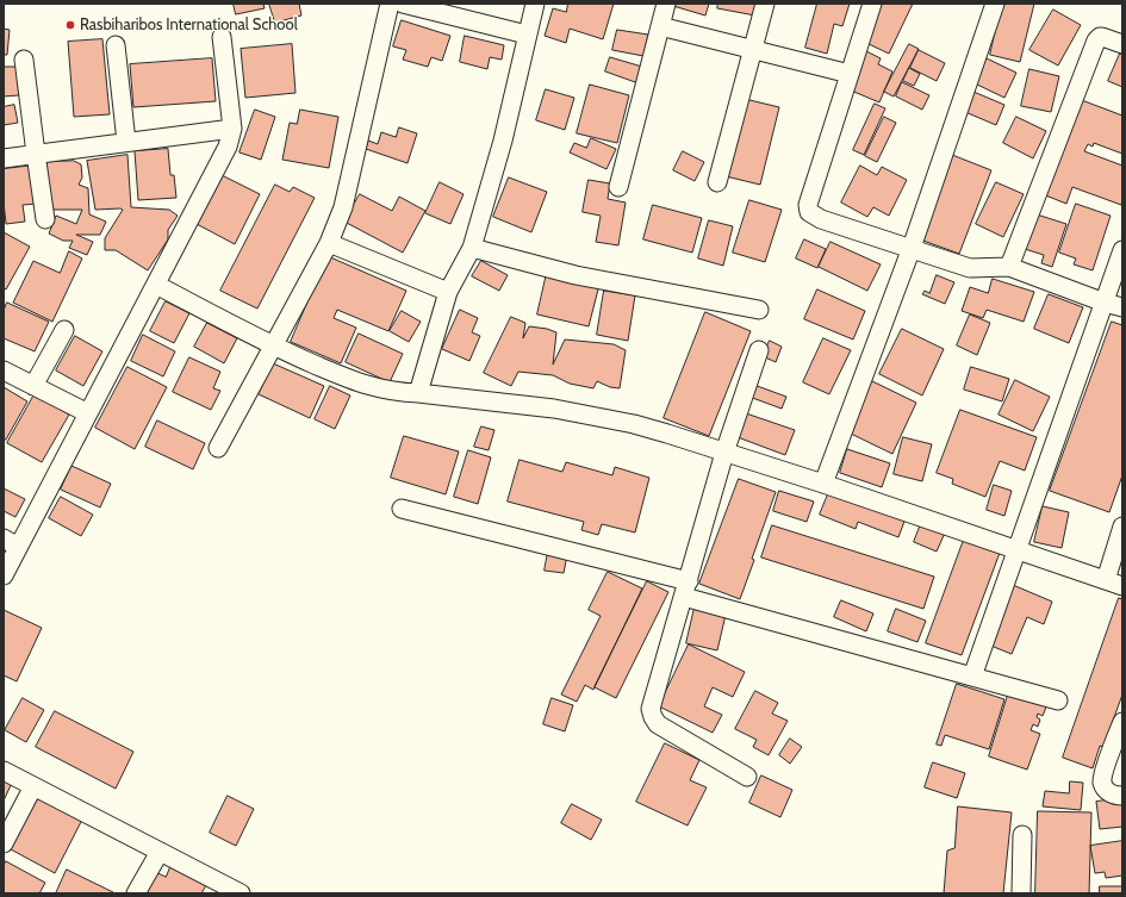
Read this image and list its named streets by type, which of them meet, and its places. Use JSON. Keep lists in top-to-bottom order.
{
  "places": ["Rasbiharibos International School"]
}
